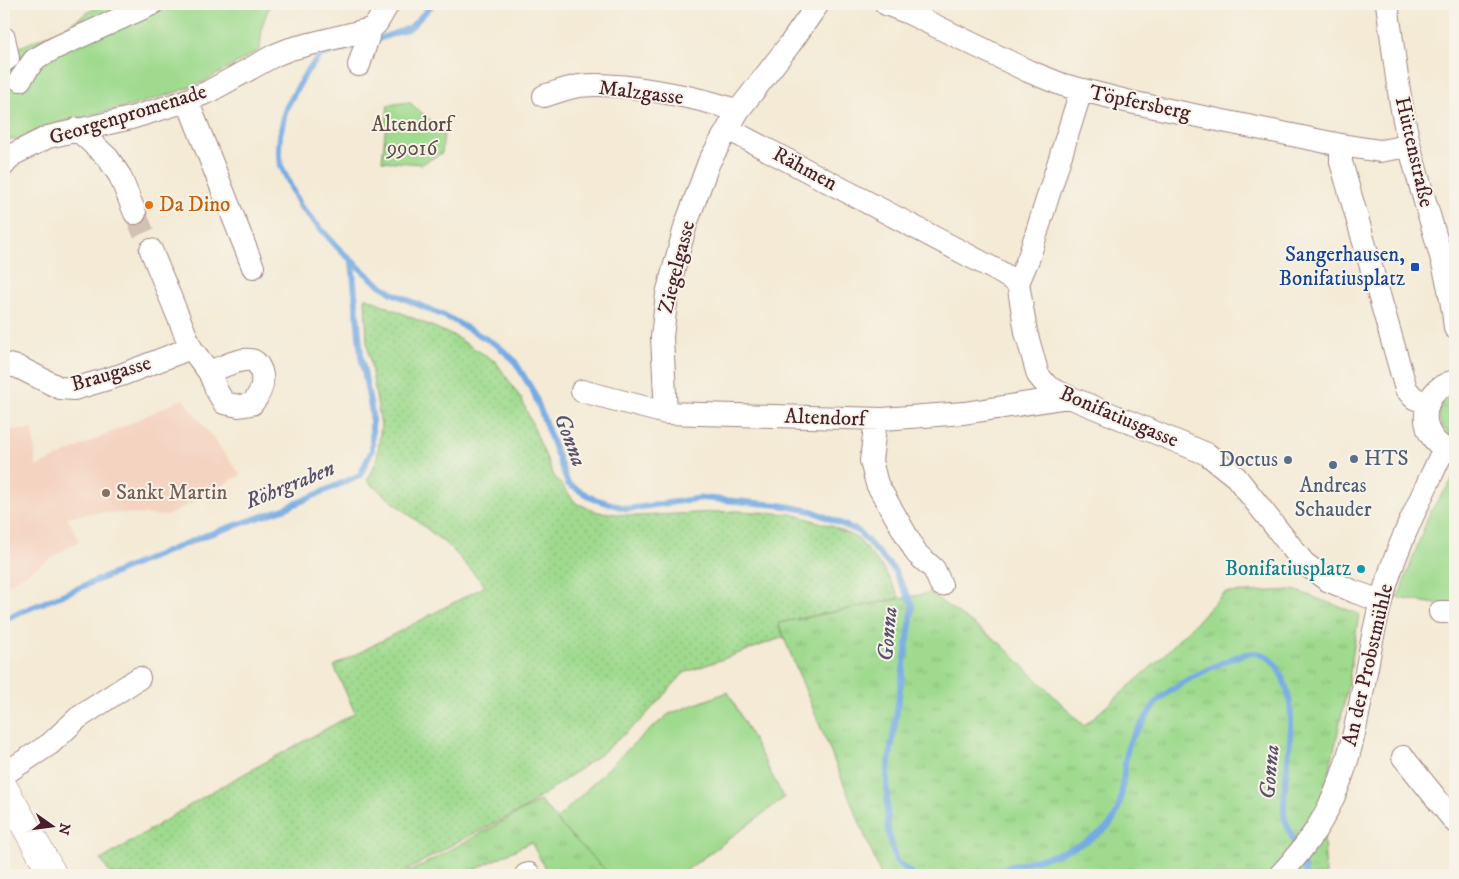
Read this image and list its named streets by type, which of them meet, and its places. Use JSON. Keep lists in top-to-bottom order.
{
  "streets": {
    "street": [
      "Malzgasse",
      "Töpfersberg",
      "Georgenpromenade",
      "Hüttenstraße",
      "Rähmen",
      "Ziegelgasse",
      "Braugasse",
      "Bonifatiusgasse",
      "Altendorf",
      "An der Probstmühle"
    ]
  },
  "crossings": [
    ["Malzgasse", "Rähmen"],
    ["Malzgasse", "Ziegelgasse"],
    ["Töpfersberg", "Hüttenstraße"],
    ["Rähmen", "Ziegelgasse"],
    ["Rähmen", "Bonifatiusgasse"],
    ["Ziegelgasse", "Altendorf"],
    ["Bonifatiusgasse", "Altendorf"],
    ["Bonifatiusgasse", "An der Probstmühle"]
  ],
  "water": ["Gonna", "Röhrgraben"],
  "parks": ["Altendorf 99016"],
  "places": {
    "other": [
      "Da Dino",
      "HTS",
      "Doctus",
      "Andreas Schauder",
      "Sankt Martin",
      "Bonifatiusplatz"
    ],
    "transit": ["Sangerhausen, Bonifatiusplatz"]
  },
  "north": "right"
}
